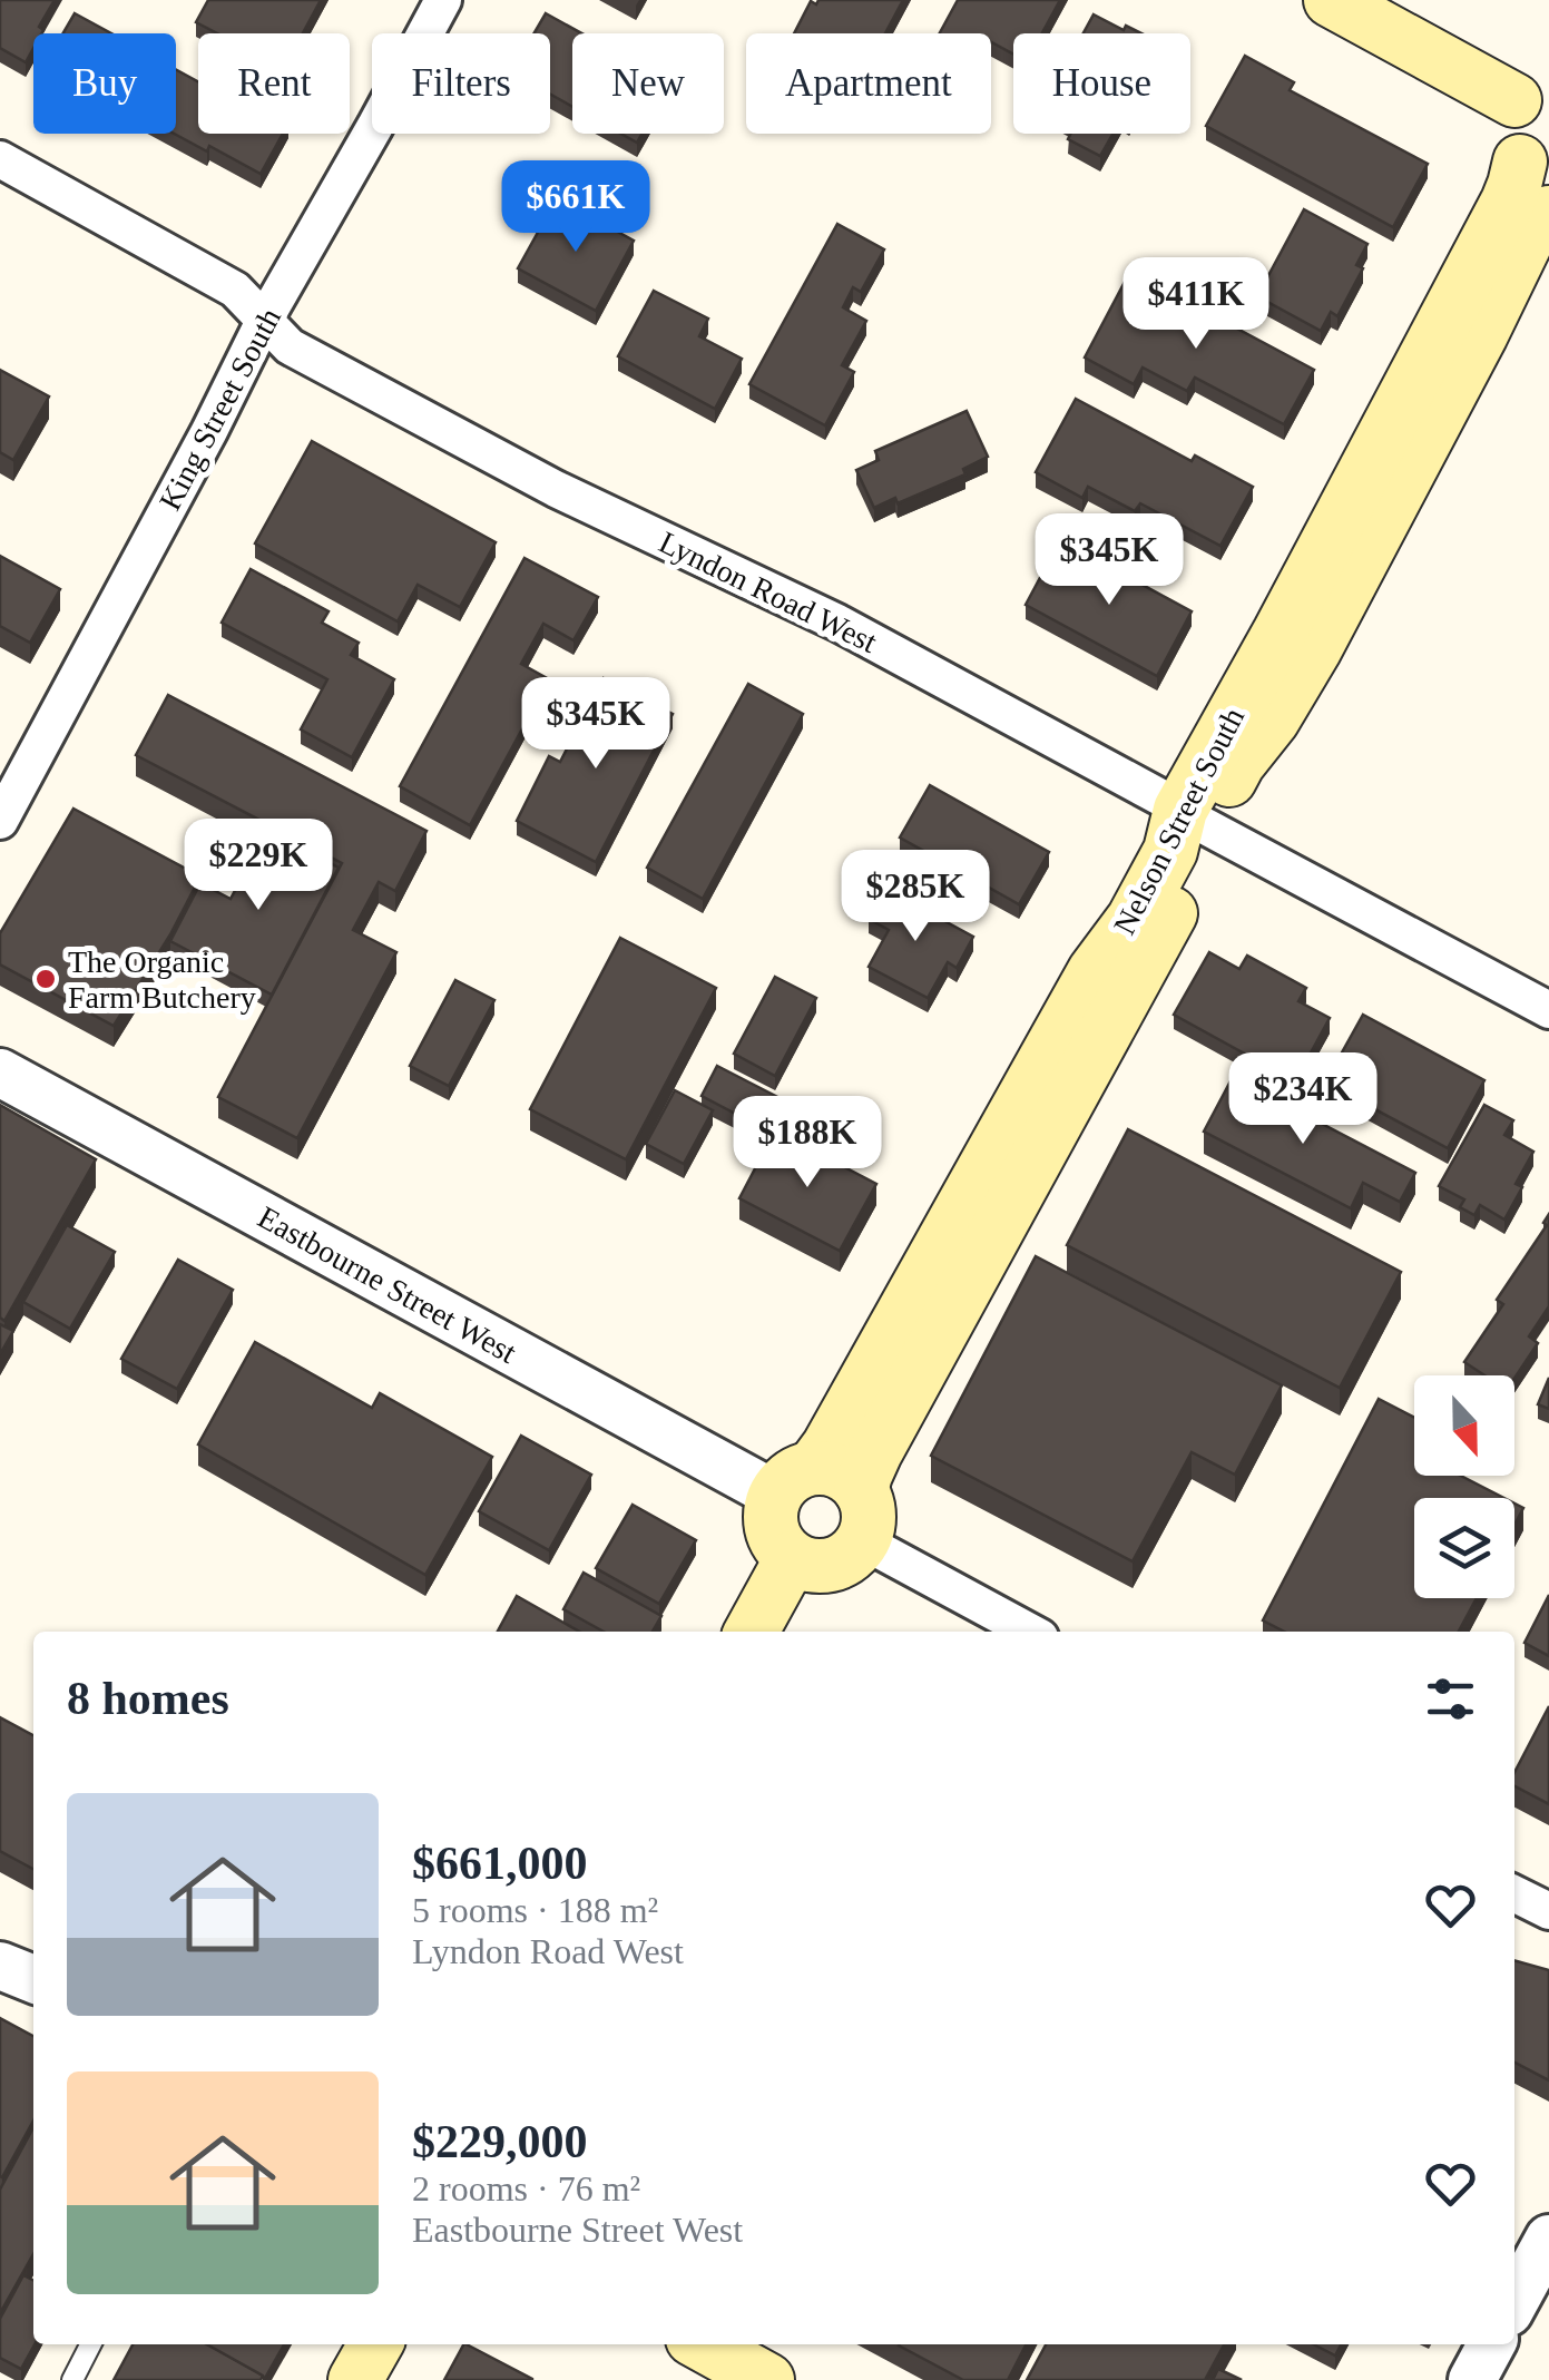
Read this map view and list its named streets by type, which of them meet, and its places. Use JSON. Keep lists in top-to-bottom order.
{
  "streets": {
    "main road": ["Nelson Street South"],
    "street": ["King Street South", "Lyndon Road West", "Eastbourne Street West"]
  },
  "crossings": [
    ["King Street South", "Lyndon Road West"],
    ["Lyndon Road West", "Nelson Street South"],
    ["Nelson Street South", "Eastbourne Street West"]
  ],
  "places": ["The Organic Farm Butchery"],
  "north": "bottom",
  "page": {
    "chip": [
      "Buy",
      "Rent",
      "Filters",
      "New",
      "Apartment",
      "House"
    ],
    "price": [
      "$661K",
      "$411K",
      "$345K",
      "$345K",
      "$229K",
      "$285K",
      "$234K",
      "$188K"
    ],
    "heading": "8 homes",
    "list": [
      {
        "name": "$661,000",
        "note": "5 rooms · 188 m² · Lyndon Road West"
      },
      {
        "name": "$229,000",
        "note": "2 rooms · 76 m² · Eastbourne Street West"
      }
    ]
  }
}
